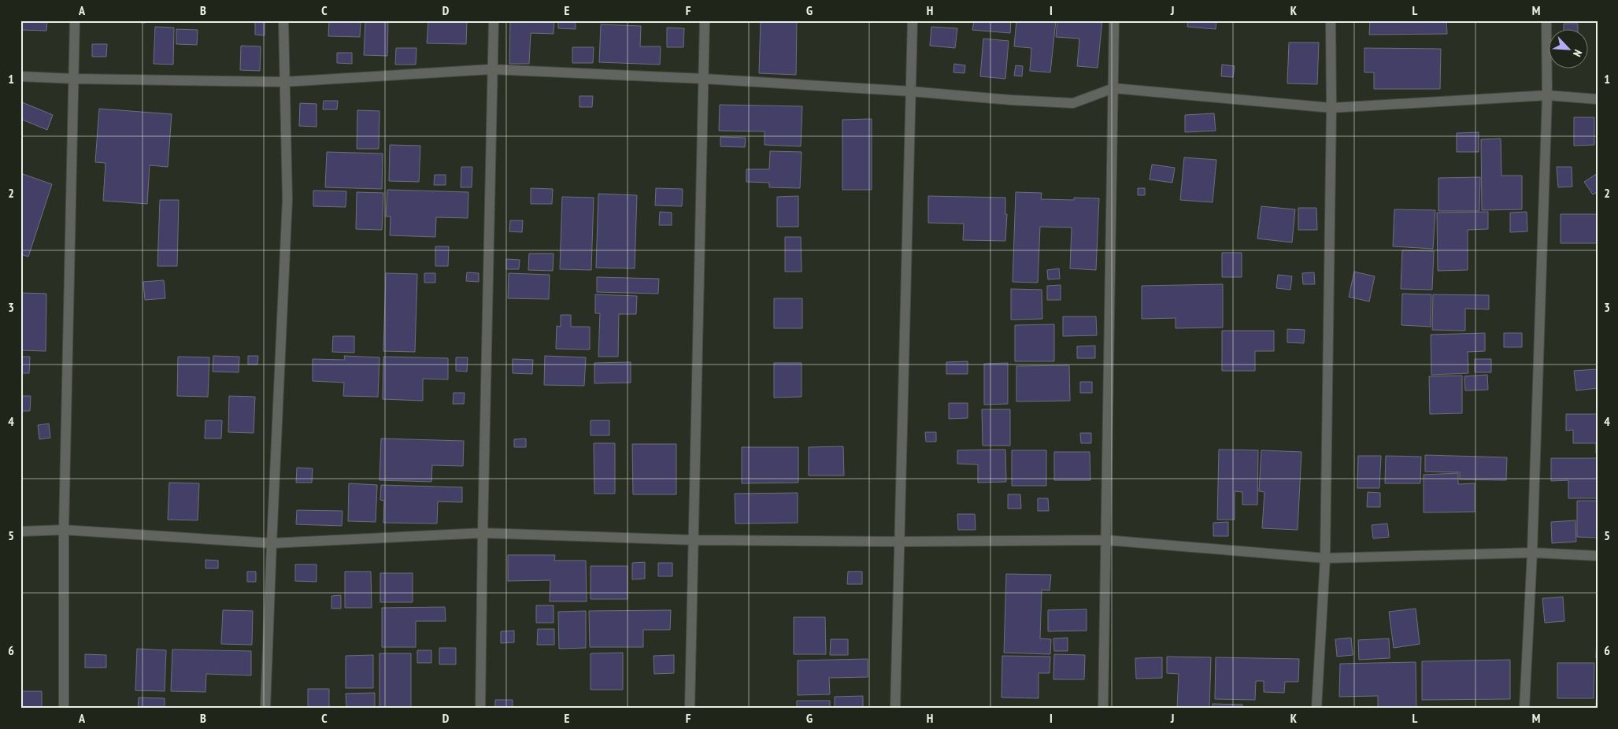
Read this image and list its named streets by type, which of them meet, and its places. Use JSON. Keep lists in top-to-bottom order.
{
  "north": "bottom right",
  "grid": {
    "columns": [
      "A",
      "B",
      "C",
      "D",
      "E",
      "F",
      "G",
      "H",
      "I",
      "J",
      "K",
      "L",
      "M"
    ],
    "rows": [
      "1",
      "2",
      "3",
      "4",
      "5",
      "6"
    ]
  }
}
